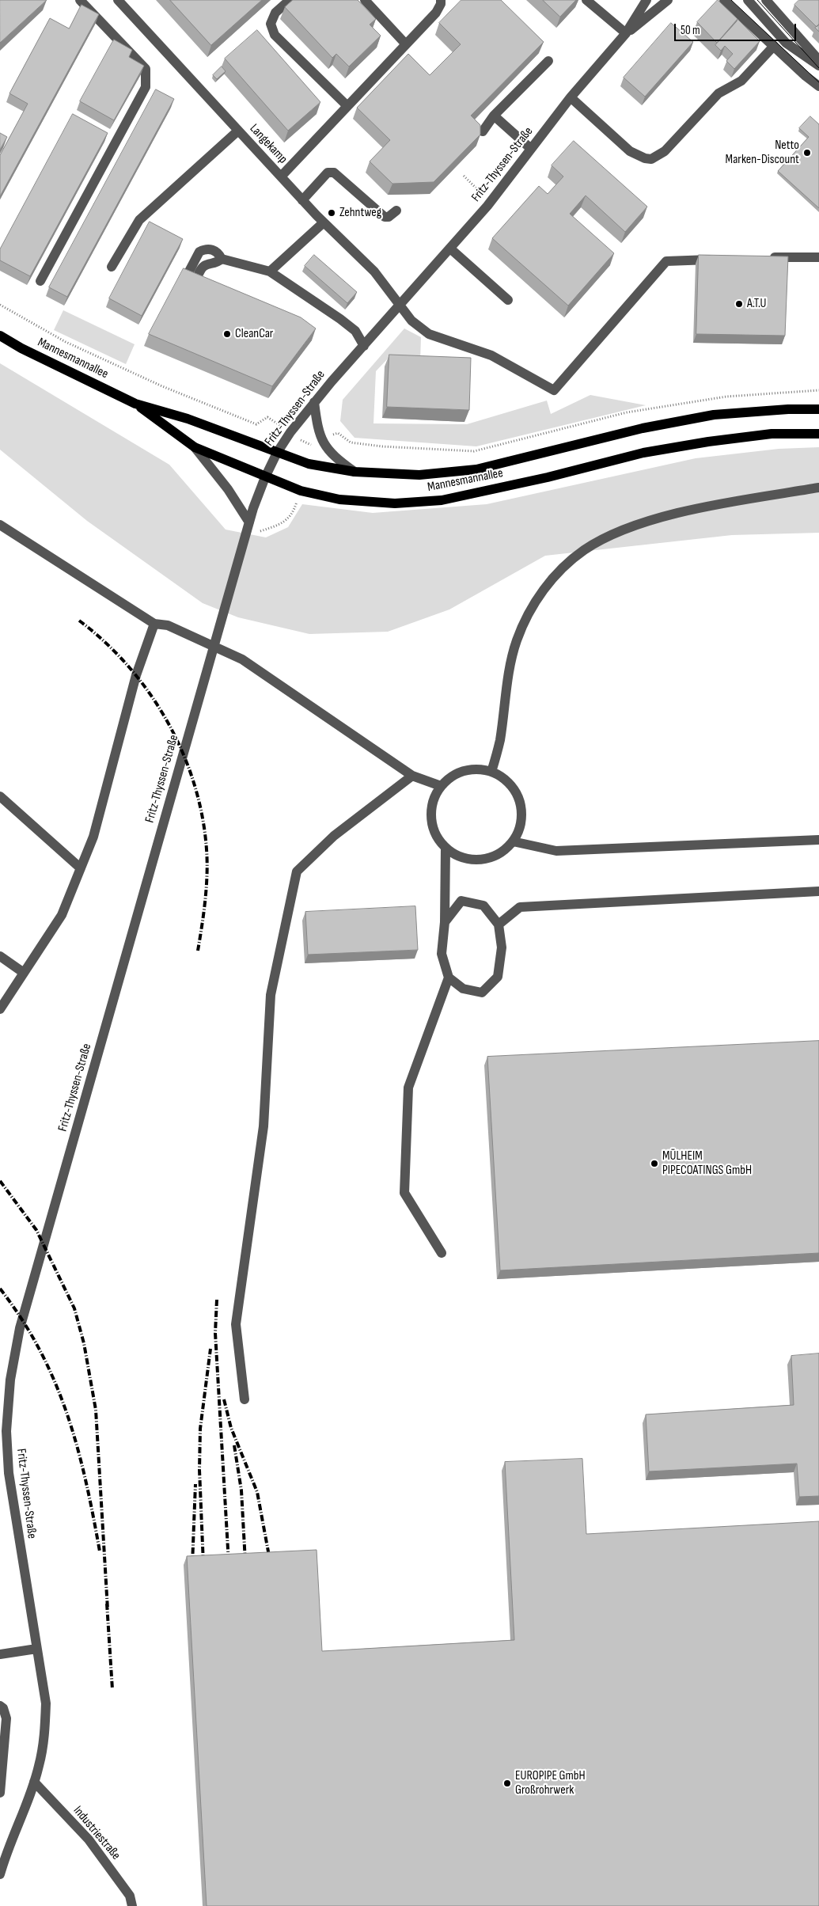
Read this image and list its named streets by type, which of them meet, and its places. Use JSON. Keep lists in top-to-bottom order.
{
  "streets": {
    "main road": ["Mannesmannallee"],
    "street": ["Langekamp", "Fritz-Thyssen-Straße", "Industriestraße"]
  },
  "crossings": [
    ["Langekamp", "Fritz-Thyssen-Straße"],
    ["Fritz-Thyssen-Straße", "Mannesmannallee"],
    ["Fritz-Thyssen-Straße", "Industriestraße"]
  ],
  "places": [
    "Netto Marken-Discount",
    "Zehntweg",
    "A.T.U",
    "CleanCar",
    "MÜLHEIM PIPECOATINGS GmbH",
    "EUROPIPE GmbH Großrohrwerk"
  ],
  "scale_bar": "50 m"
}
